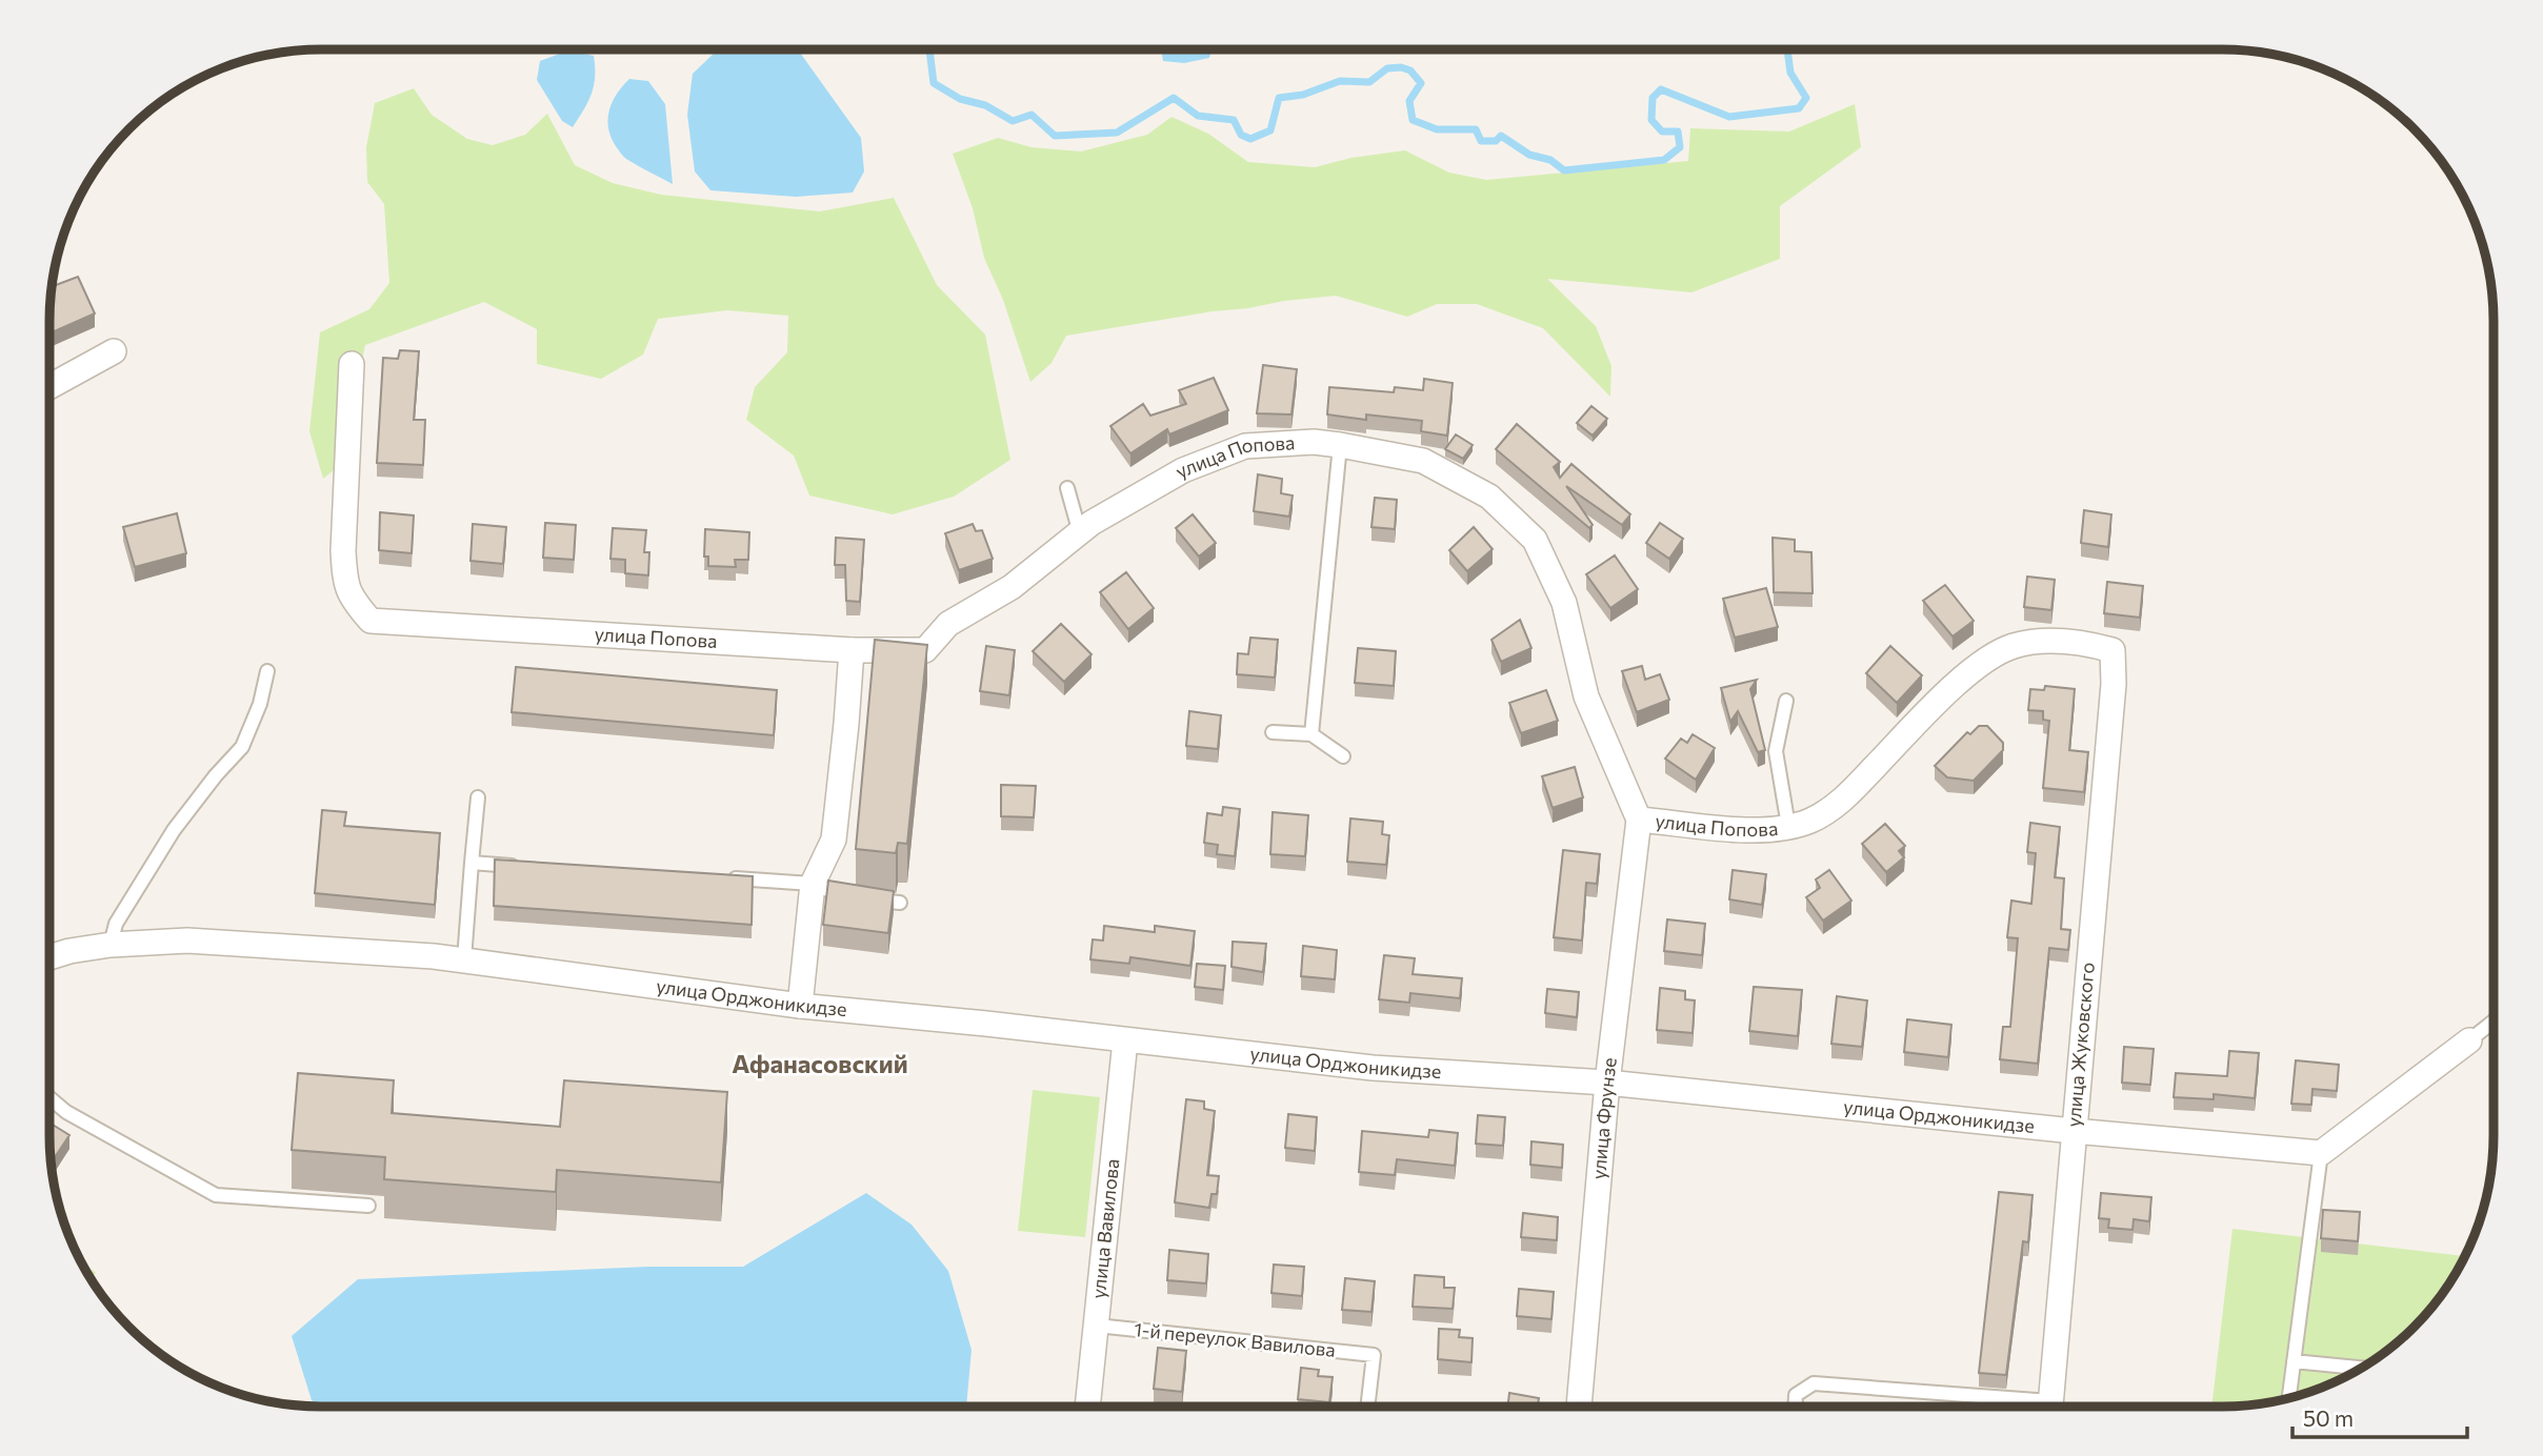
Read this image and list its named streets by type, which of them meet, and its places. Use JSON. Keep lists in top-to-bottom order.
{
  "streets": {
    "street": [
      "улица Попова",
      "улица Орджоникидзе",
      "улица Жуковского",
      "улица Фрунзе",
      "улица Вавилова"
    ],
    "lane": ["1-й переулок Вавилова"]
  },
  "crossings": [
    ["улица Попова", "улица Жуковского"],
    ["улица Попова", "улица Фрунзе"],
    ["улица Орджоникидзе", "улица Жуковского"],
    ["улица Орджоникидзе", "улица Фрунзе"],
    ["улица Орджоникидзе", "улица Вавилова"],
    ["улица Вавилова", "1-й переулок Вавилова"]
  ],
  "districts": ["Афанасовский"],
  "scale_bar": "50 m"
}
